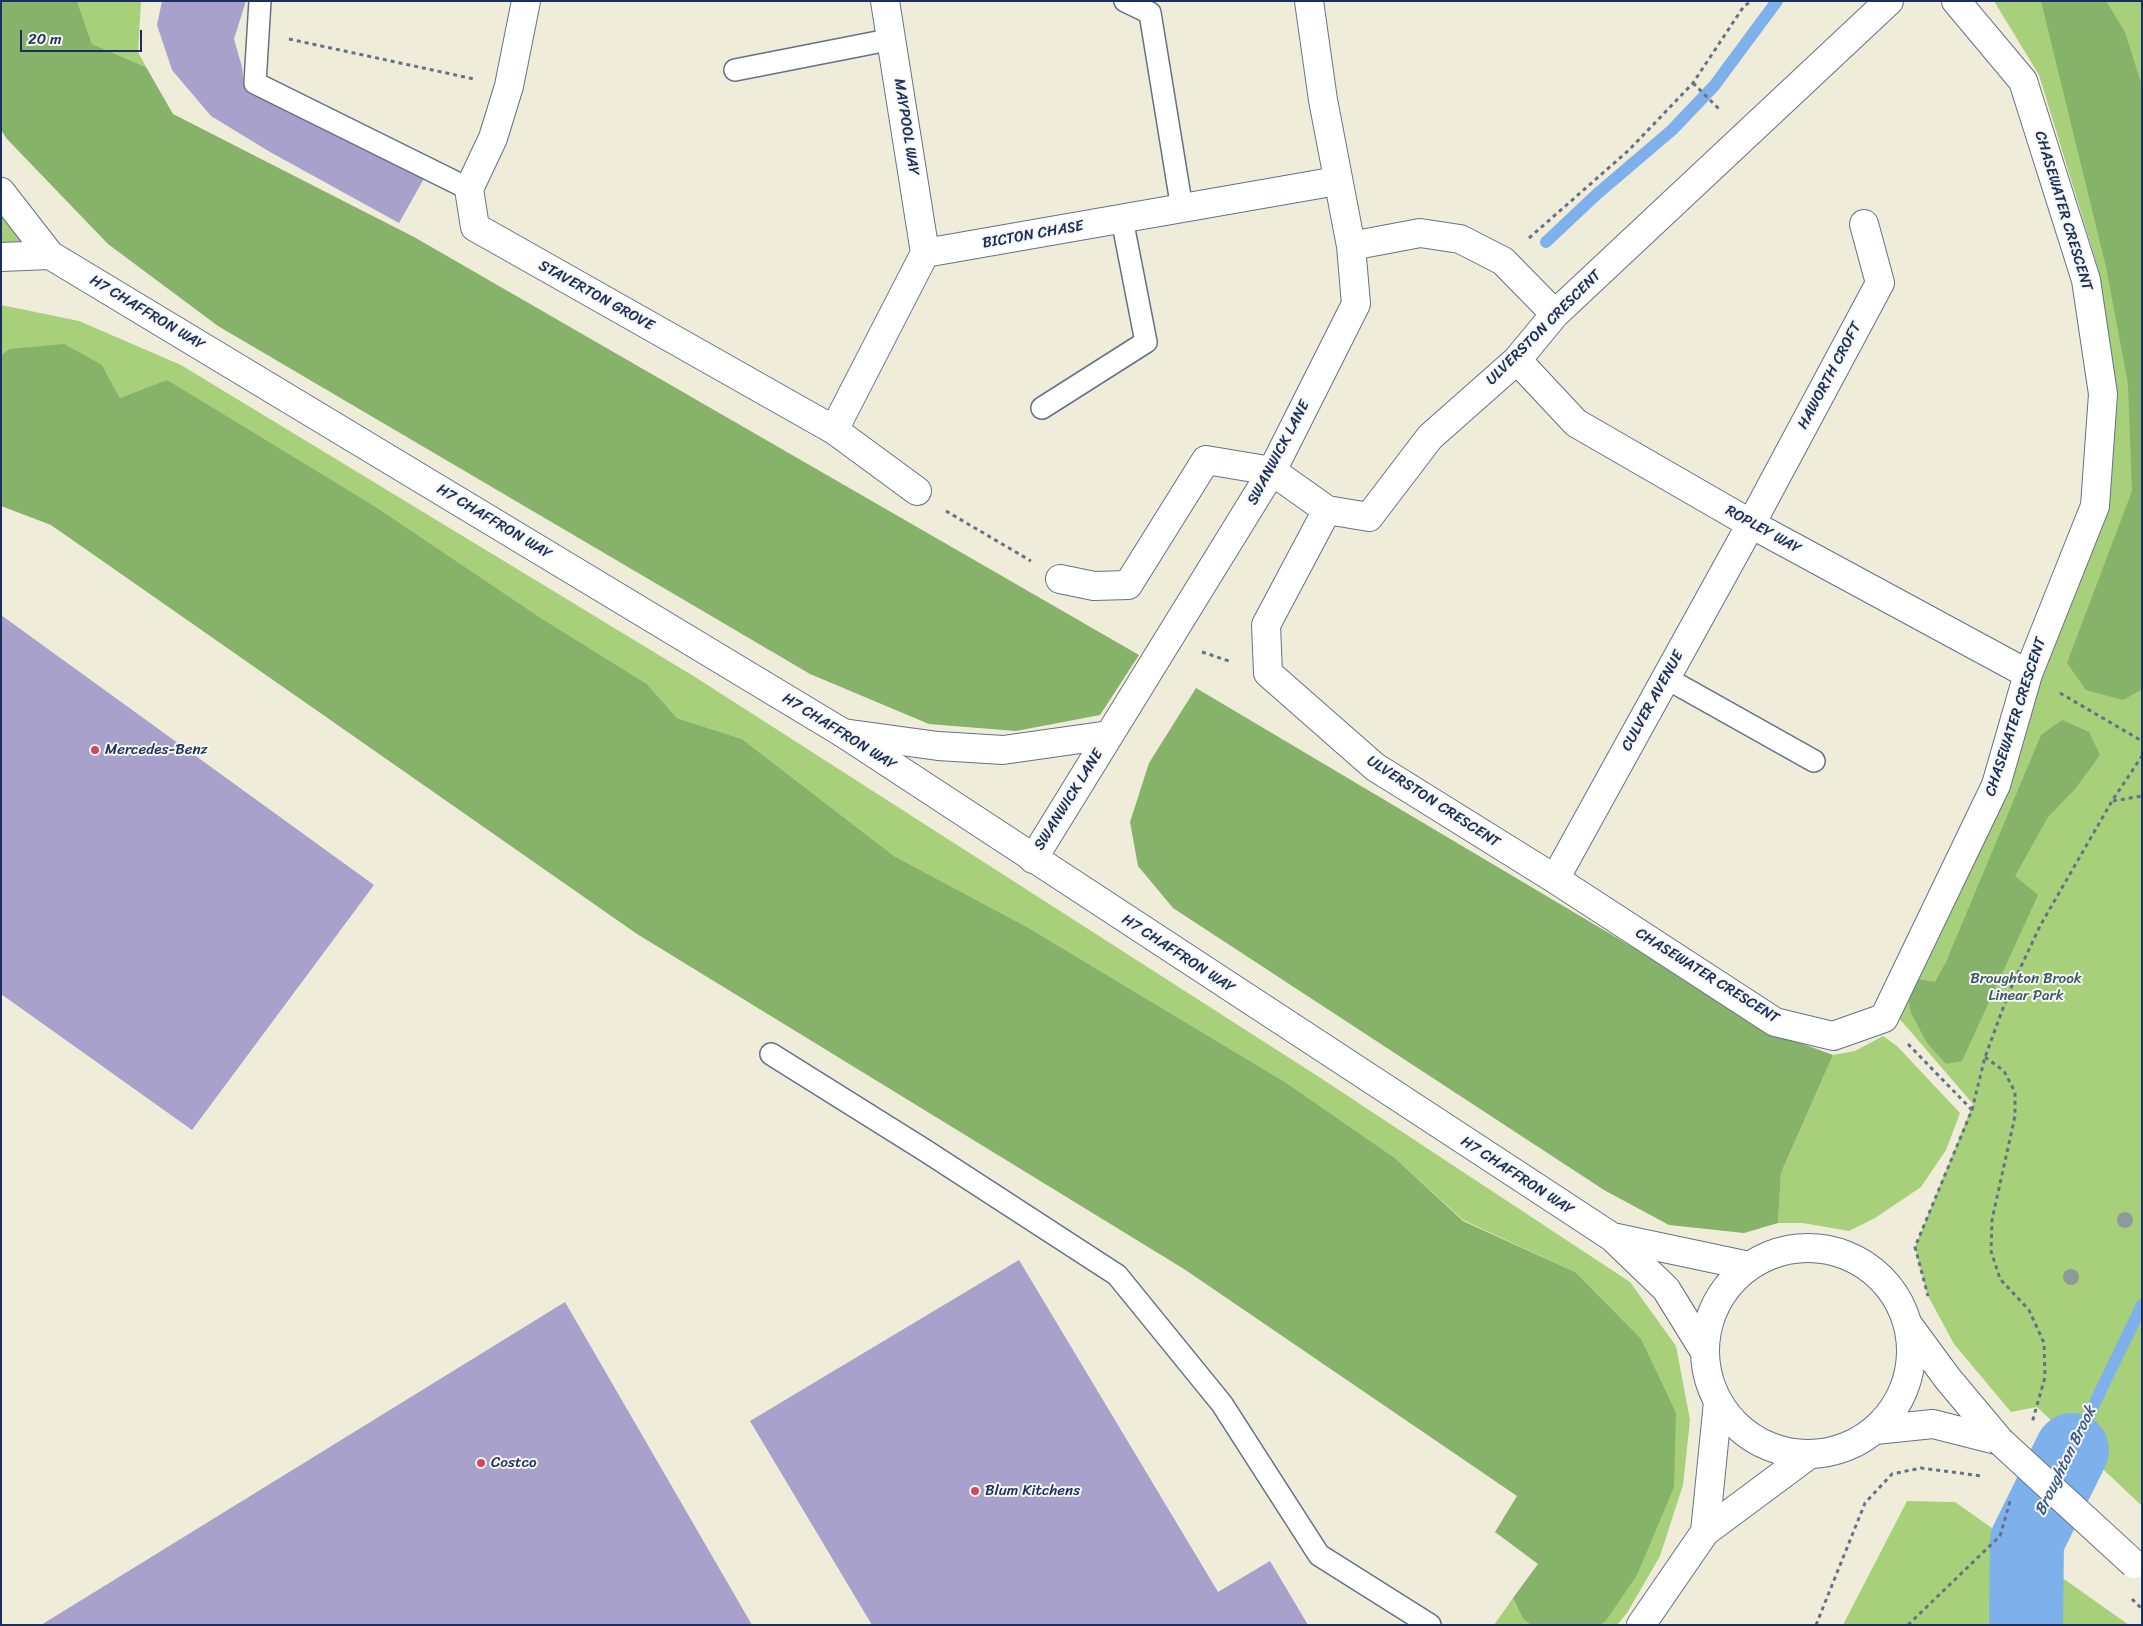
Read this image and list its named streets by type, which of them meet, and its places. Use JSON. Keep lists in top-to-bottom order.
{
  "streets": {
    "street": [
      "MAYPOOL WAY",
      "CHASEWATER CRESCENT",
      "BICTON CHASE",
      "STAVERTON GROVE",
      "H7 CHAFFRON WAY",
      "ULVERSTON CRESCENT",
      "HAWORTH CROFT",
      "SWANWICK LANE",
      "ROPLEY WAY",
      "CULVER AVENUE"
    ]
  },
  "crossings": [
    ["MAYPOOL WAY", "BICTON CHASE"],
    ["CHASEWATER CRESCENT", "ULVERSTON CRESCENT"],
    ["CHASEWATER CRESCENT", "ROPLEY WAY"],
    ["CHASEWATER CRESCENT", "CULVER AVENUE"],
    ["BICTON CHASE", "SWANWICK LANE"],
    ["H7 CHAFFRON WAY", "SWANWICK LANE"],
    ["ULVERSTON CRESCENT", "ROPLEY WAY"],
    ["ULVERSTON CRESCENT", "CULVER AVENUE"],
    ["HAWORTH CROFT", "ROPLEY WAY"],
    ["HAWORTH CROFT", "CULVER AVENUE"],
    ["ROPLEY WAY", "CULVER AVENUE"]
  ],
  "water": ["Broughton Brook"],
  "parks": ["Broughton Brook Linear Park"],
  "places": ["Mercedes-Benz", "Costco", "Blum Kitchens"],
  "scale_bar": "20 m"
}
